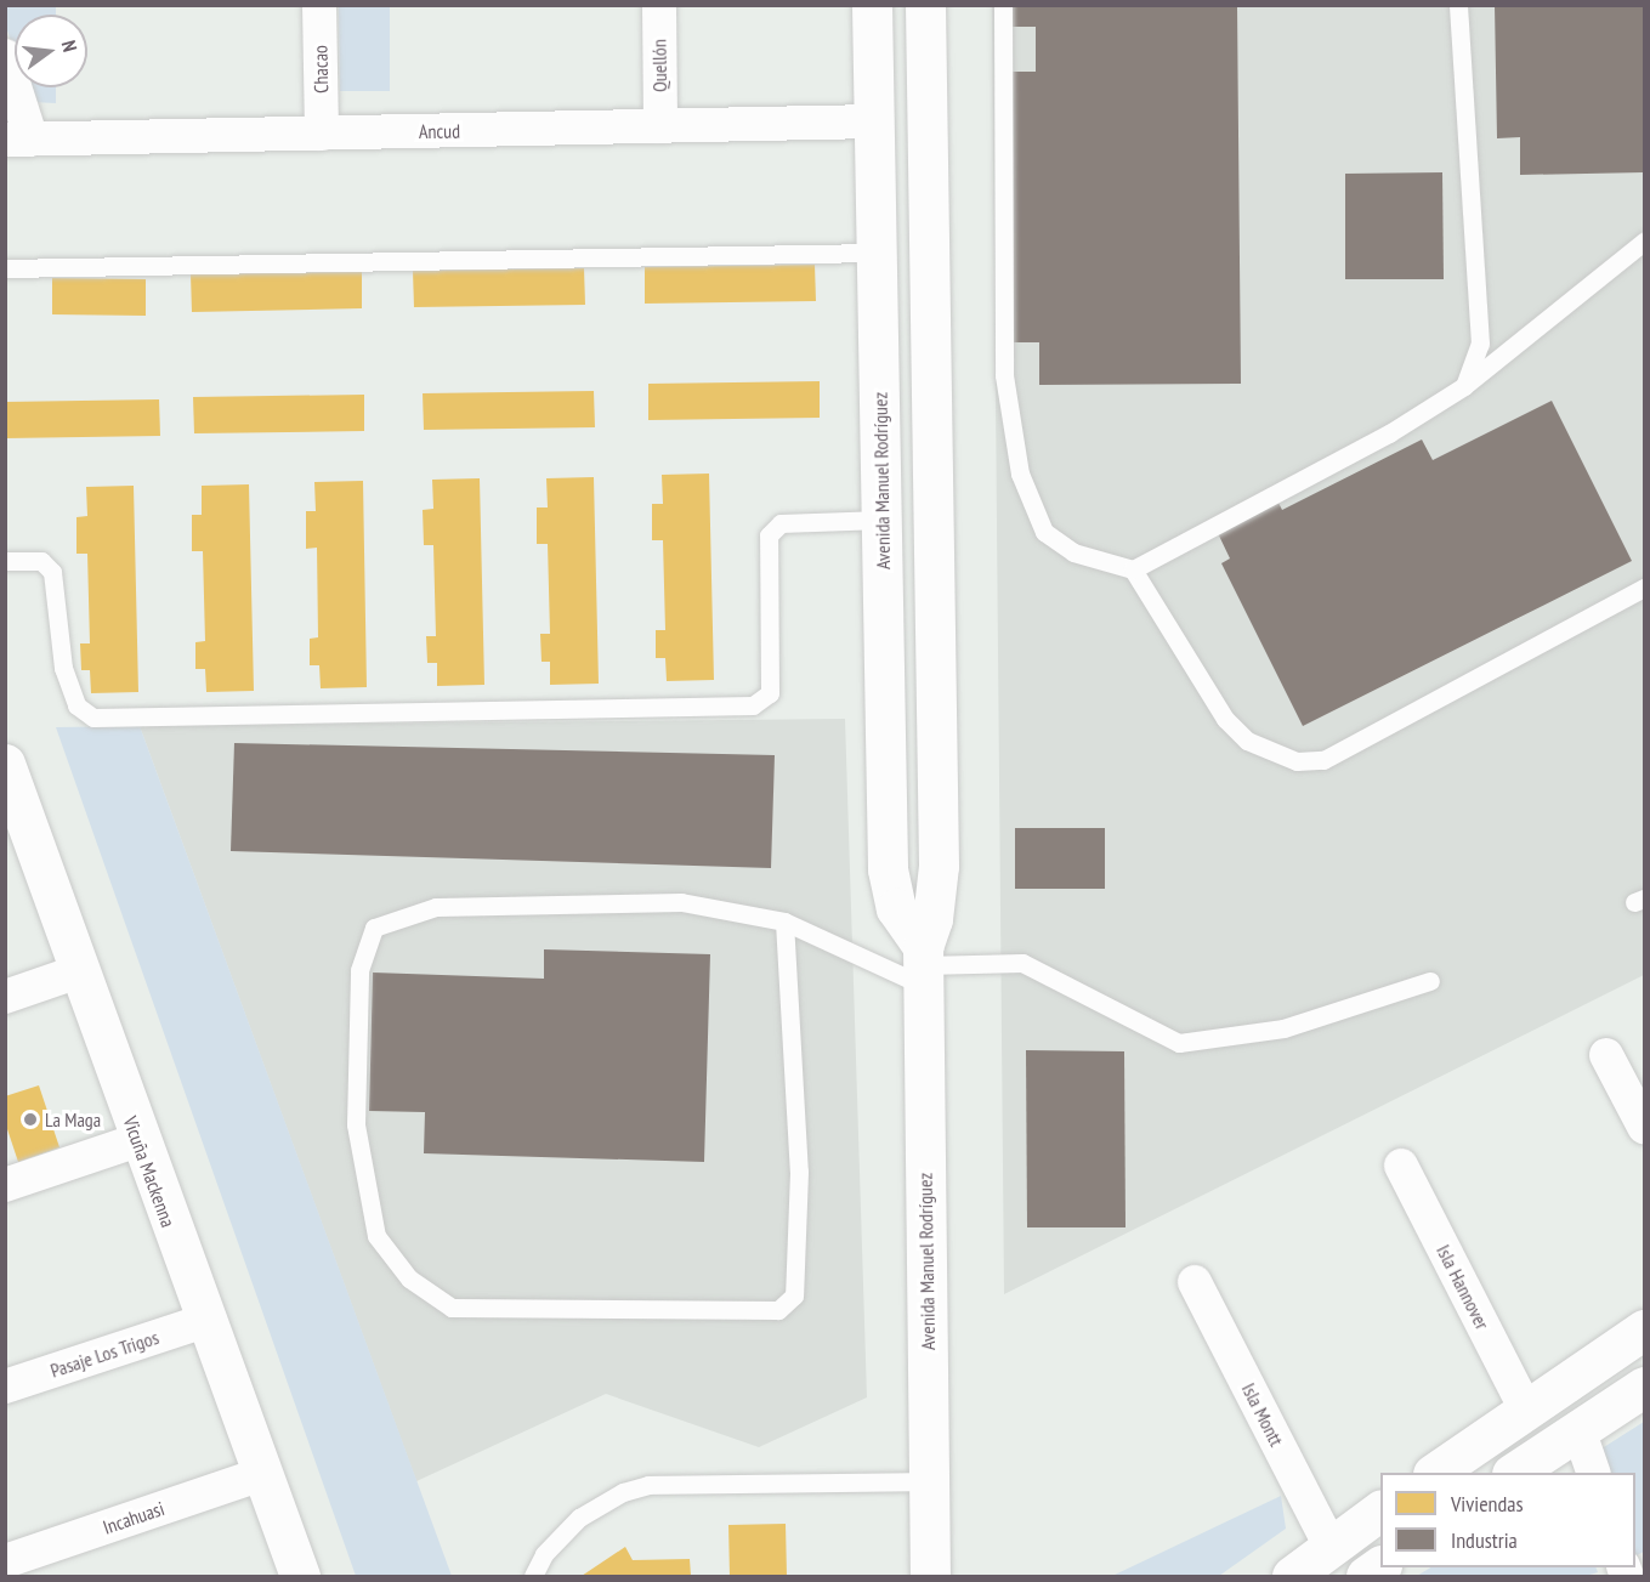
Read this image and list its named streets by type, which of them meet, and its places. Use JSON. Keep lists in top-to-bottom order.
{
  "streets": {
    "main road": ["Avenida Manuel Rodríguez", "Vicuña Mackenna"],
    "street": [
      "Quellón",
      "Chacao",
      "Ancud",
      "Isla Hannover",
      "Pasaje Los Trigos",
      "Isla Montt",
      "Incahuasi"
    ]
  },
  "crossings": [
    ["Quellón", "Ancud"],
    ["Chacao", "Ancud"],
    ["Ancud", "Avenida Manuel Rodríguez"],
    ["Vicuña Mackenna", "Pasaje Los Trigos"],
    ["Vicuña Mackenna", "Incahuasi"]
  ],
  "places": ["La Maga"],
  "legend": ["Viviendas", "Industria"],
  "north": "right"
}
